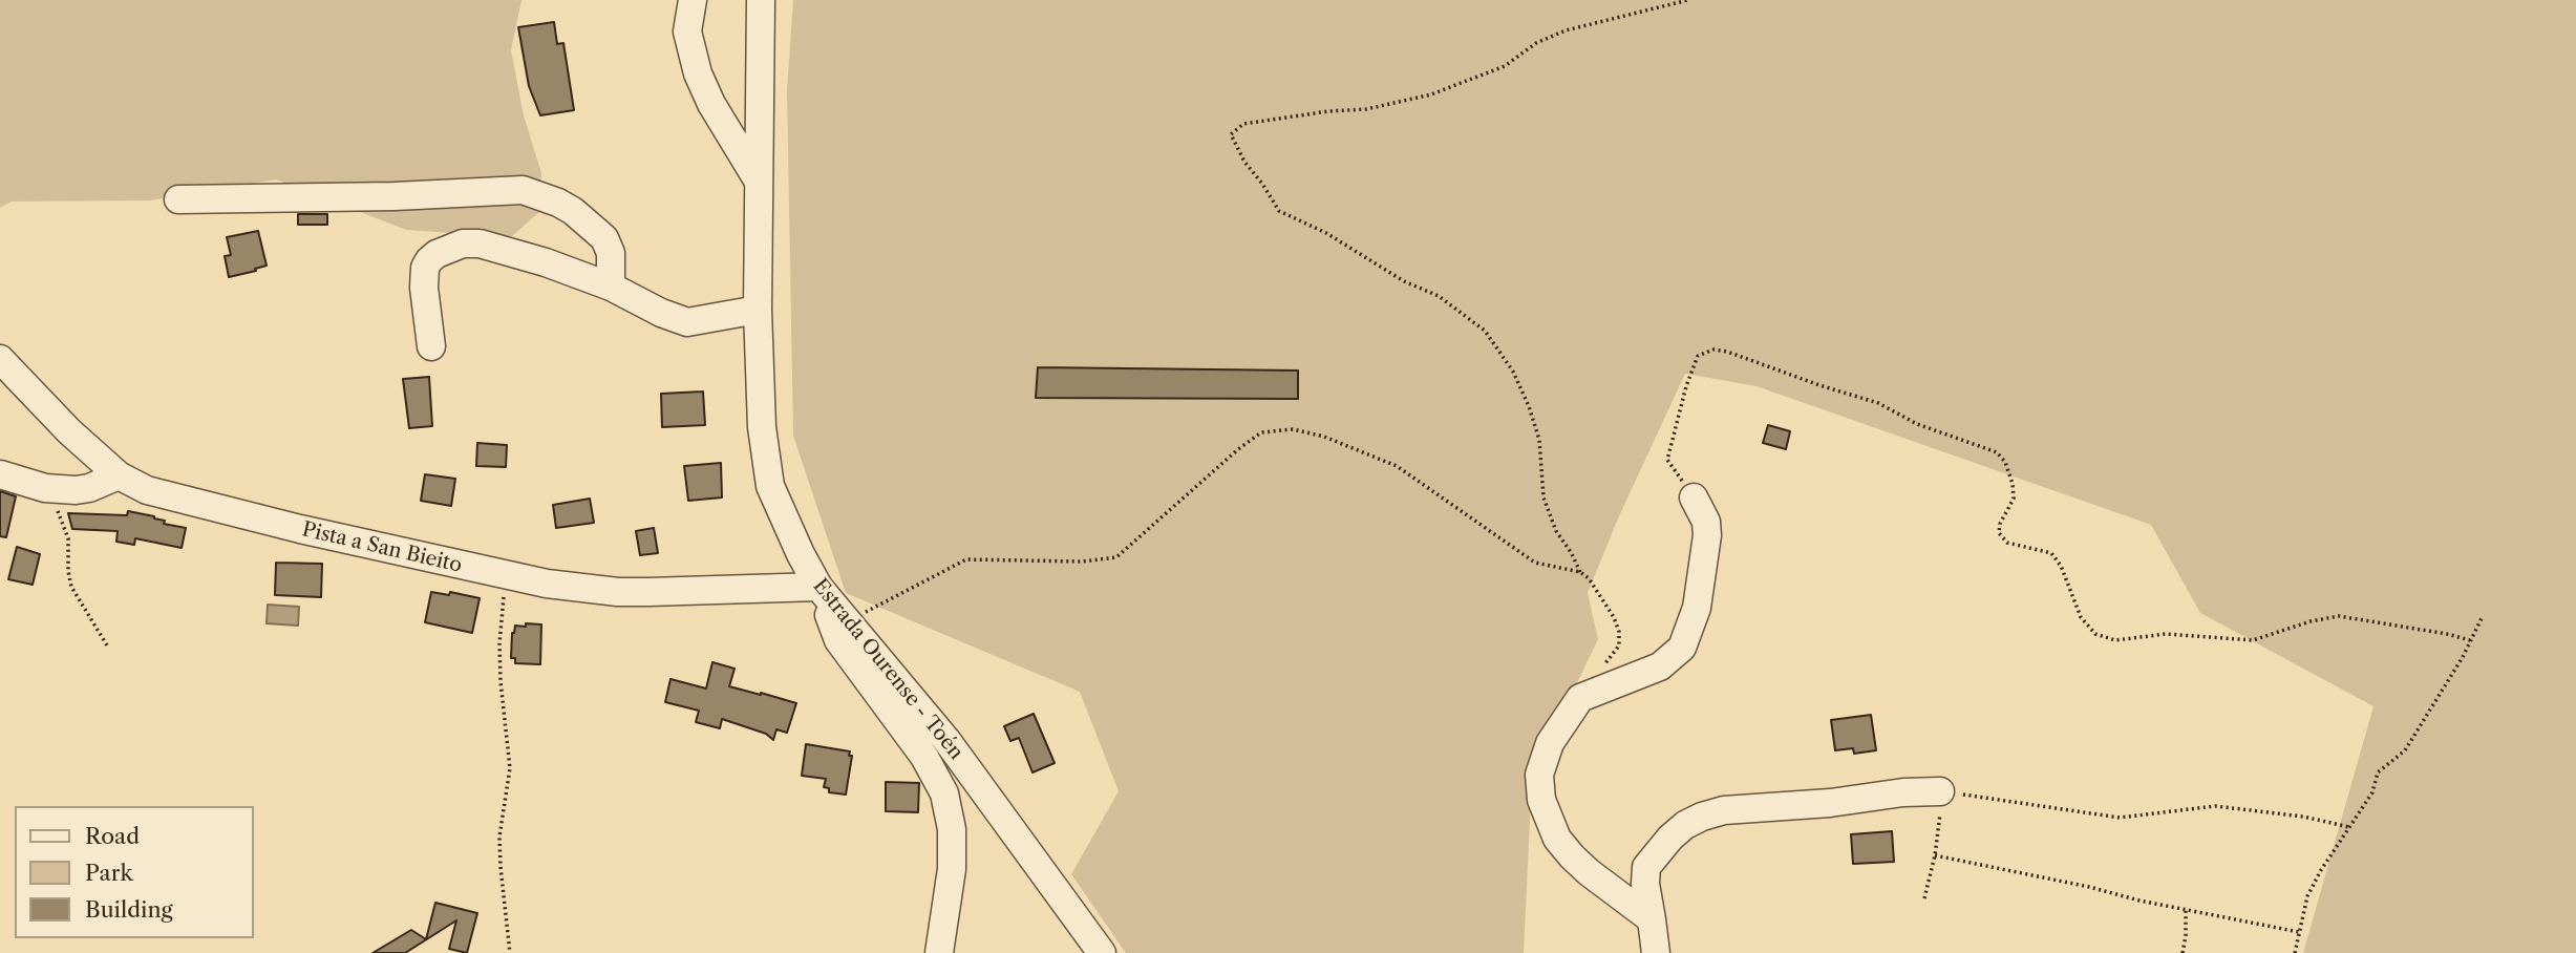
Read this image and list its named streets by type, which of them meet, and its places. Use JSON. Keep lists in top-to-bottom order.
{
  "streets": {
    "street": ["Pista a San Bieito", "Estrada Ourense - Toén"]
  },
  "crossings": [
    ["Pista a San Bieito", "Estrada Ourense - Toén"]
  ],
  "legend": ["Road", "Park", "Building"]
}
